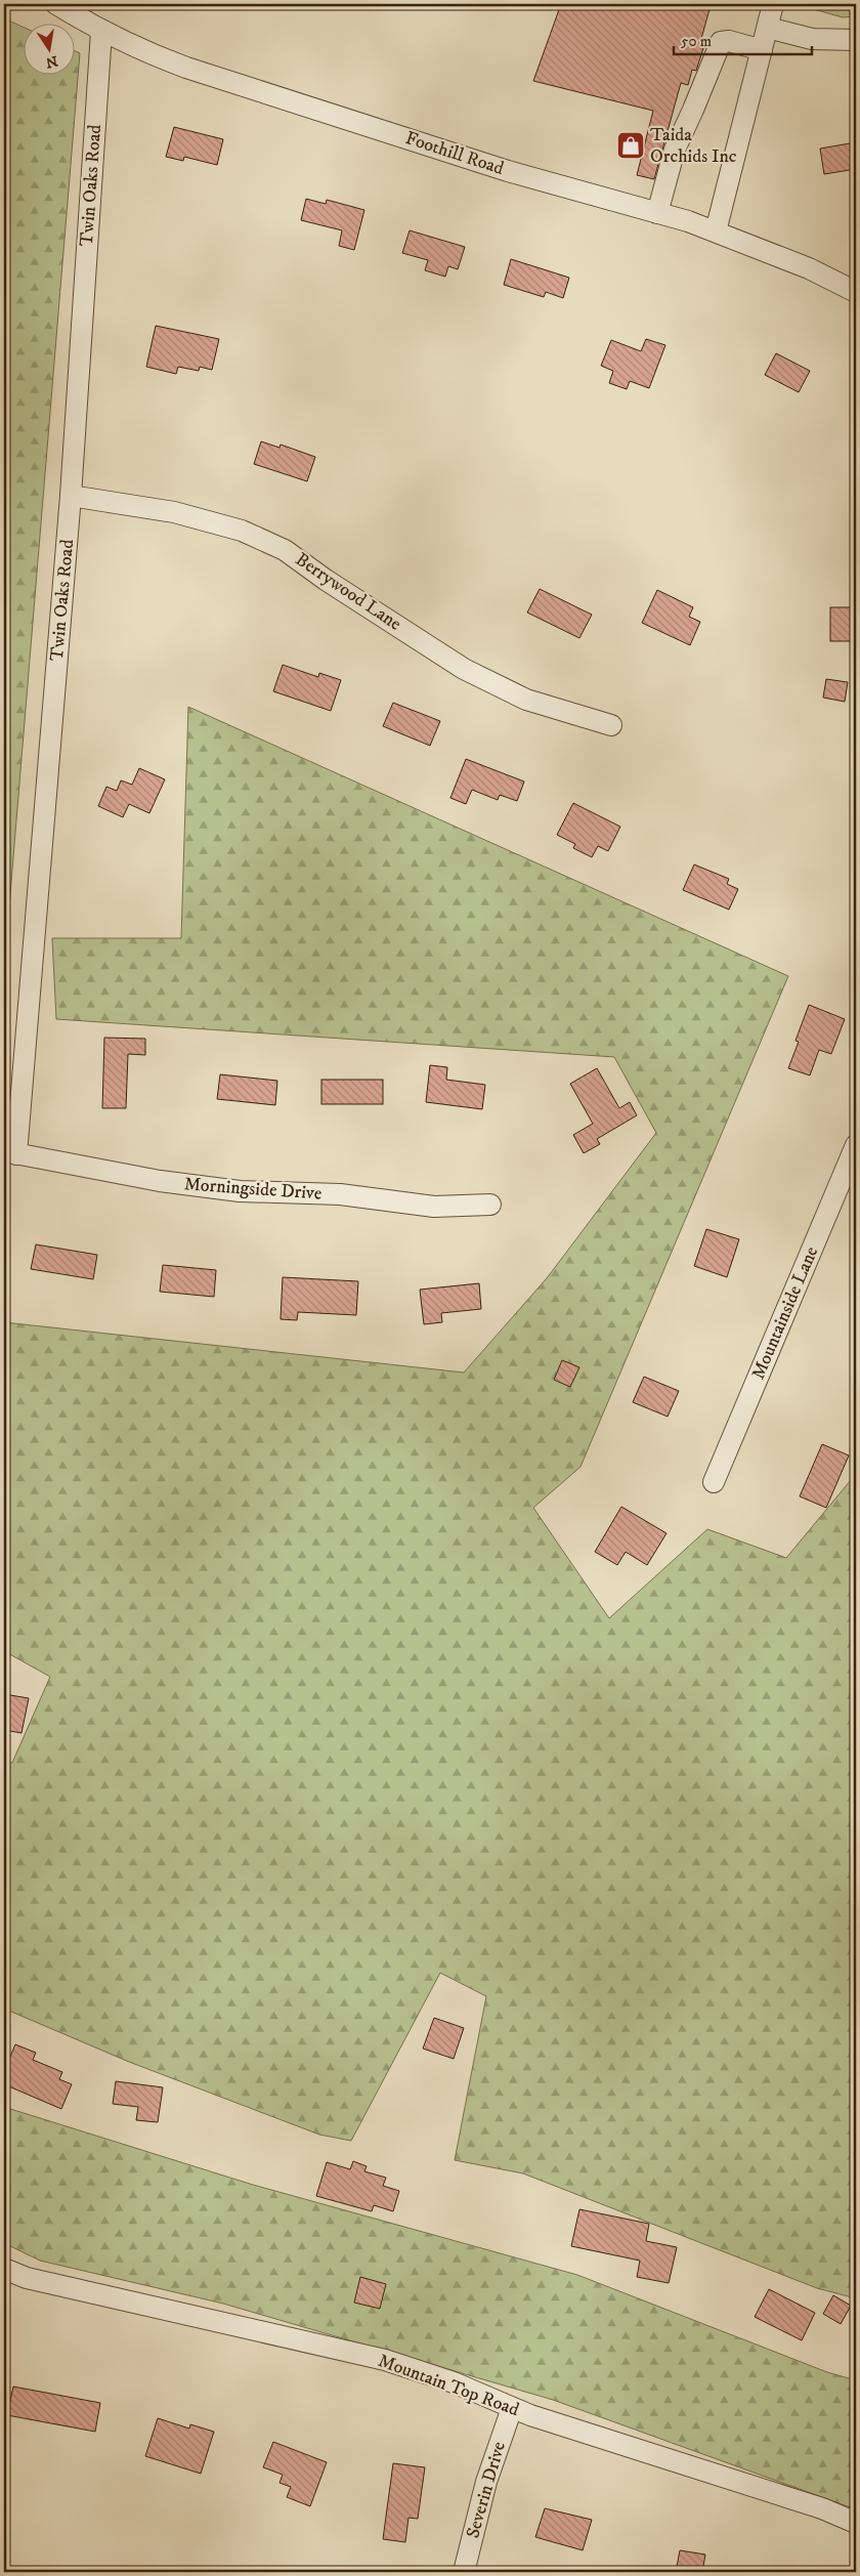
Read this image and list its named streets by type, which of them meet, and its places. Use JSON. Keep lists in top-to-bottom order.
{
  "streets": {
    "street": [
      "Foothill Road",
      "Twin Oaks Road",
      "Berrywood Lane",
      "Morningside Drive",
      "Mountainside Lane",
      "Mountain Top Road",
      "Severin Drive"
    ]
  },
  "crossings": [
    ["Foothill Road", "Twin Oaks Road"],
    ["Twin Oaks Road", "Berrywood Lane"],
    ["Twin Oaks Road", "Morningside Drive"],
    ["Mountain Top Road", "Severin Drive"]
  ],
  "places": {
    "shop": ["Taida Orchids Inc"]
  },
  "scale_bar": "50 m",
  "north": "bottom"
}
